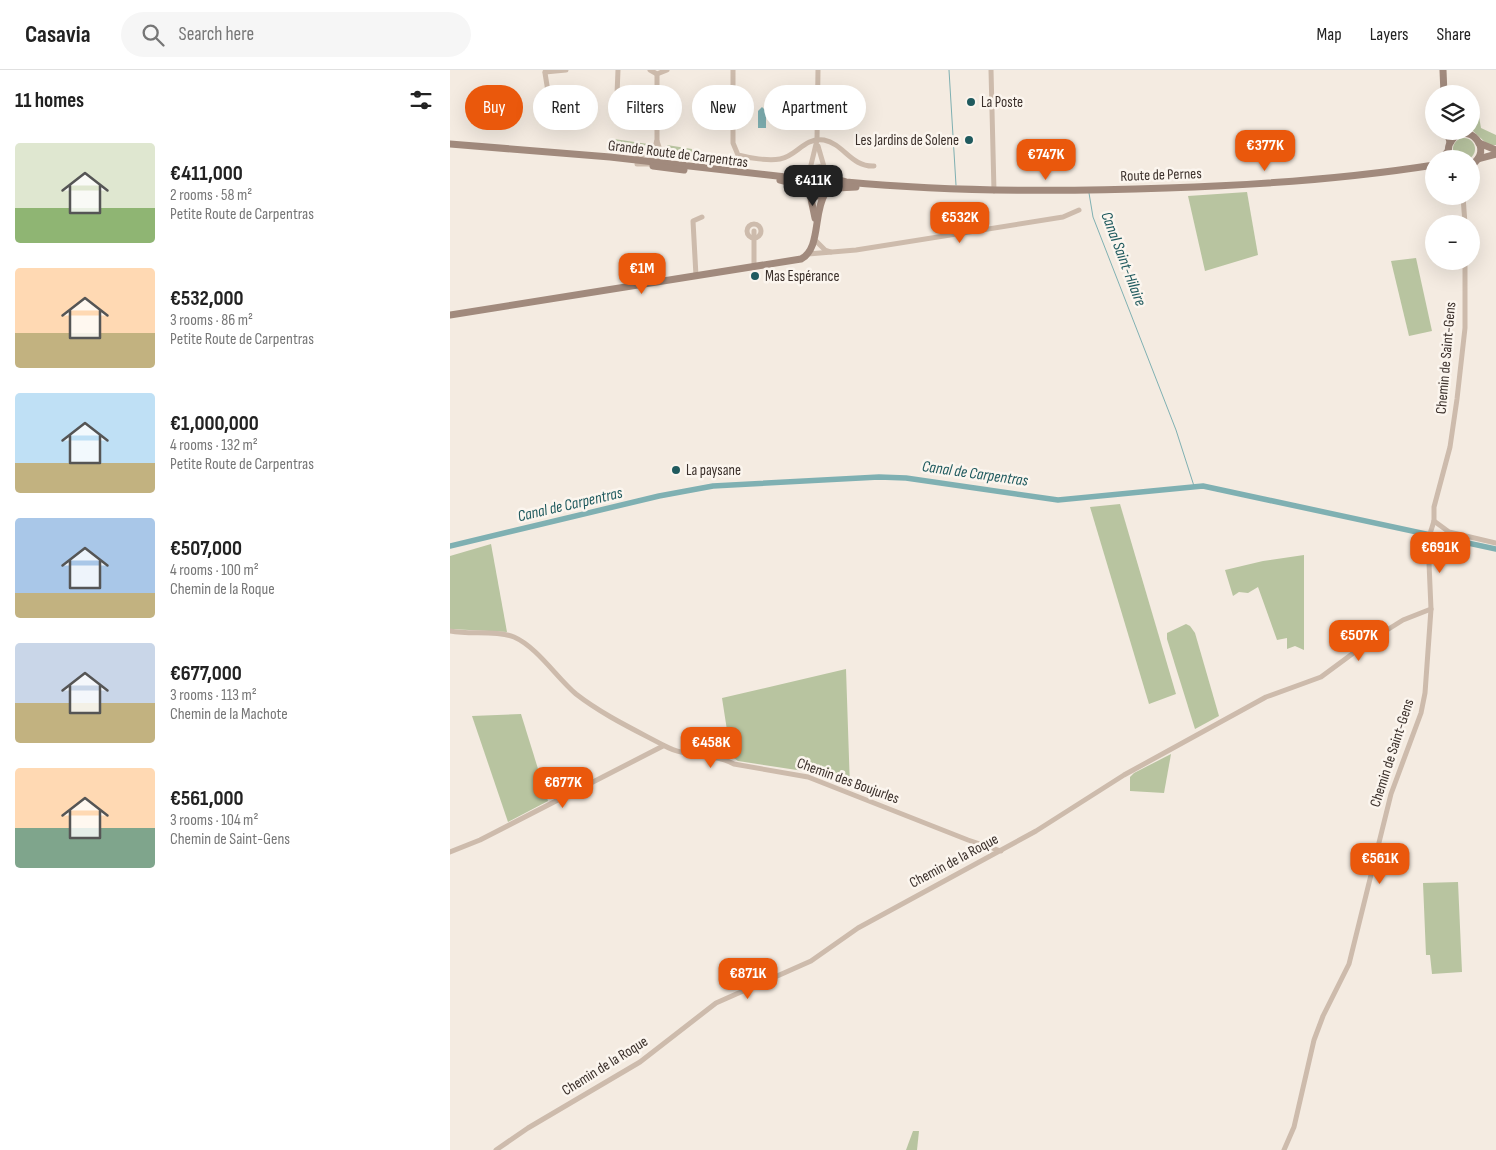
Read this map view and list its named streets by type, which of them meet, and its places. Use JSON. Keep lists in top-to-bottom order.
{
  "streets": {
    "main road": ["Grande Route de Carpentras", "Route de Pernes"],
    "street": ["Chemin de Saint-Gens", "Chemin des Boujurles", "Chemin de la Roque"]
  },
  "crossings": [
    ["Chemin de Saint-Gens", "Chemin de la Roque"],
    ["Chemin des Boujurles", "Chemin de la Roque"]
  ],
  "water": ["Canal Saint-Hilaire", "Canal de Carpentras"],
  "places": [
    "La Poste",
    "Les Jardins de Solene",
    "Mas Espérance",
    "La paysane"
  ],
  "page": {
    "header": "Casavia",
    "search": "Search here",
    "nav": ["Map", "Layers", "Share"],
    "heading": "11 homes",
    "map_buttons": ["+", "−"],
    "chip": [
      "Buy",
      "Rent",
      "Filters",
      "New",
      "Apartment"
    ],
    "list": [
      {
        "name": "€411,000",
        "note": "2 rooms · 58 m² · Petite Route de Carpentras"
      },
      {
        "name": "€532,000",
        "note": "3 rooms · 86 m² · Petite Route de Carpentras"
      },
      {
        "name": "€1,000,000",
        "note": "4 rooms · 132 m² · Petite Route de Carpentras"
      },
      {
        "name": "€507,000",
        "note": "4 rooms · 100 m² · Chemin de la Roque"
      },
      {
        "name": "€677,000",
        "note": "3 rooms · 113 m² · Chemin de la Machote"
      },
      {
        "name": "€561,000",
        "note": "3 rooms · 104 m² · Chemin de Saint-Gens"
      }
    ],
    "price": [
      "€377K",
      "€747K",
      "€411K",
      "€532K",
      "€1M",
      "€691K",
      "€507K",
      "€458K",
      "€677K",
      "€561K",
      "€871K"
    ]
  }
}
